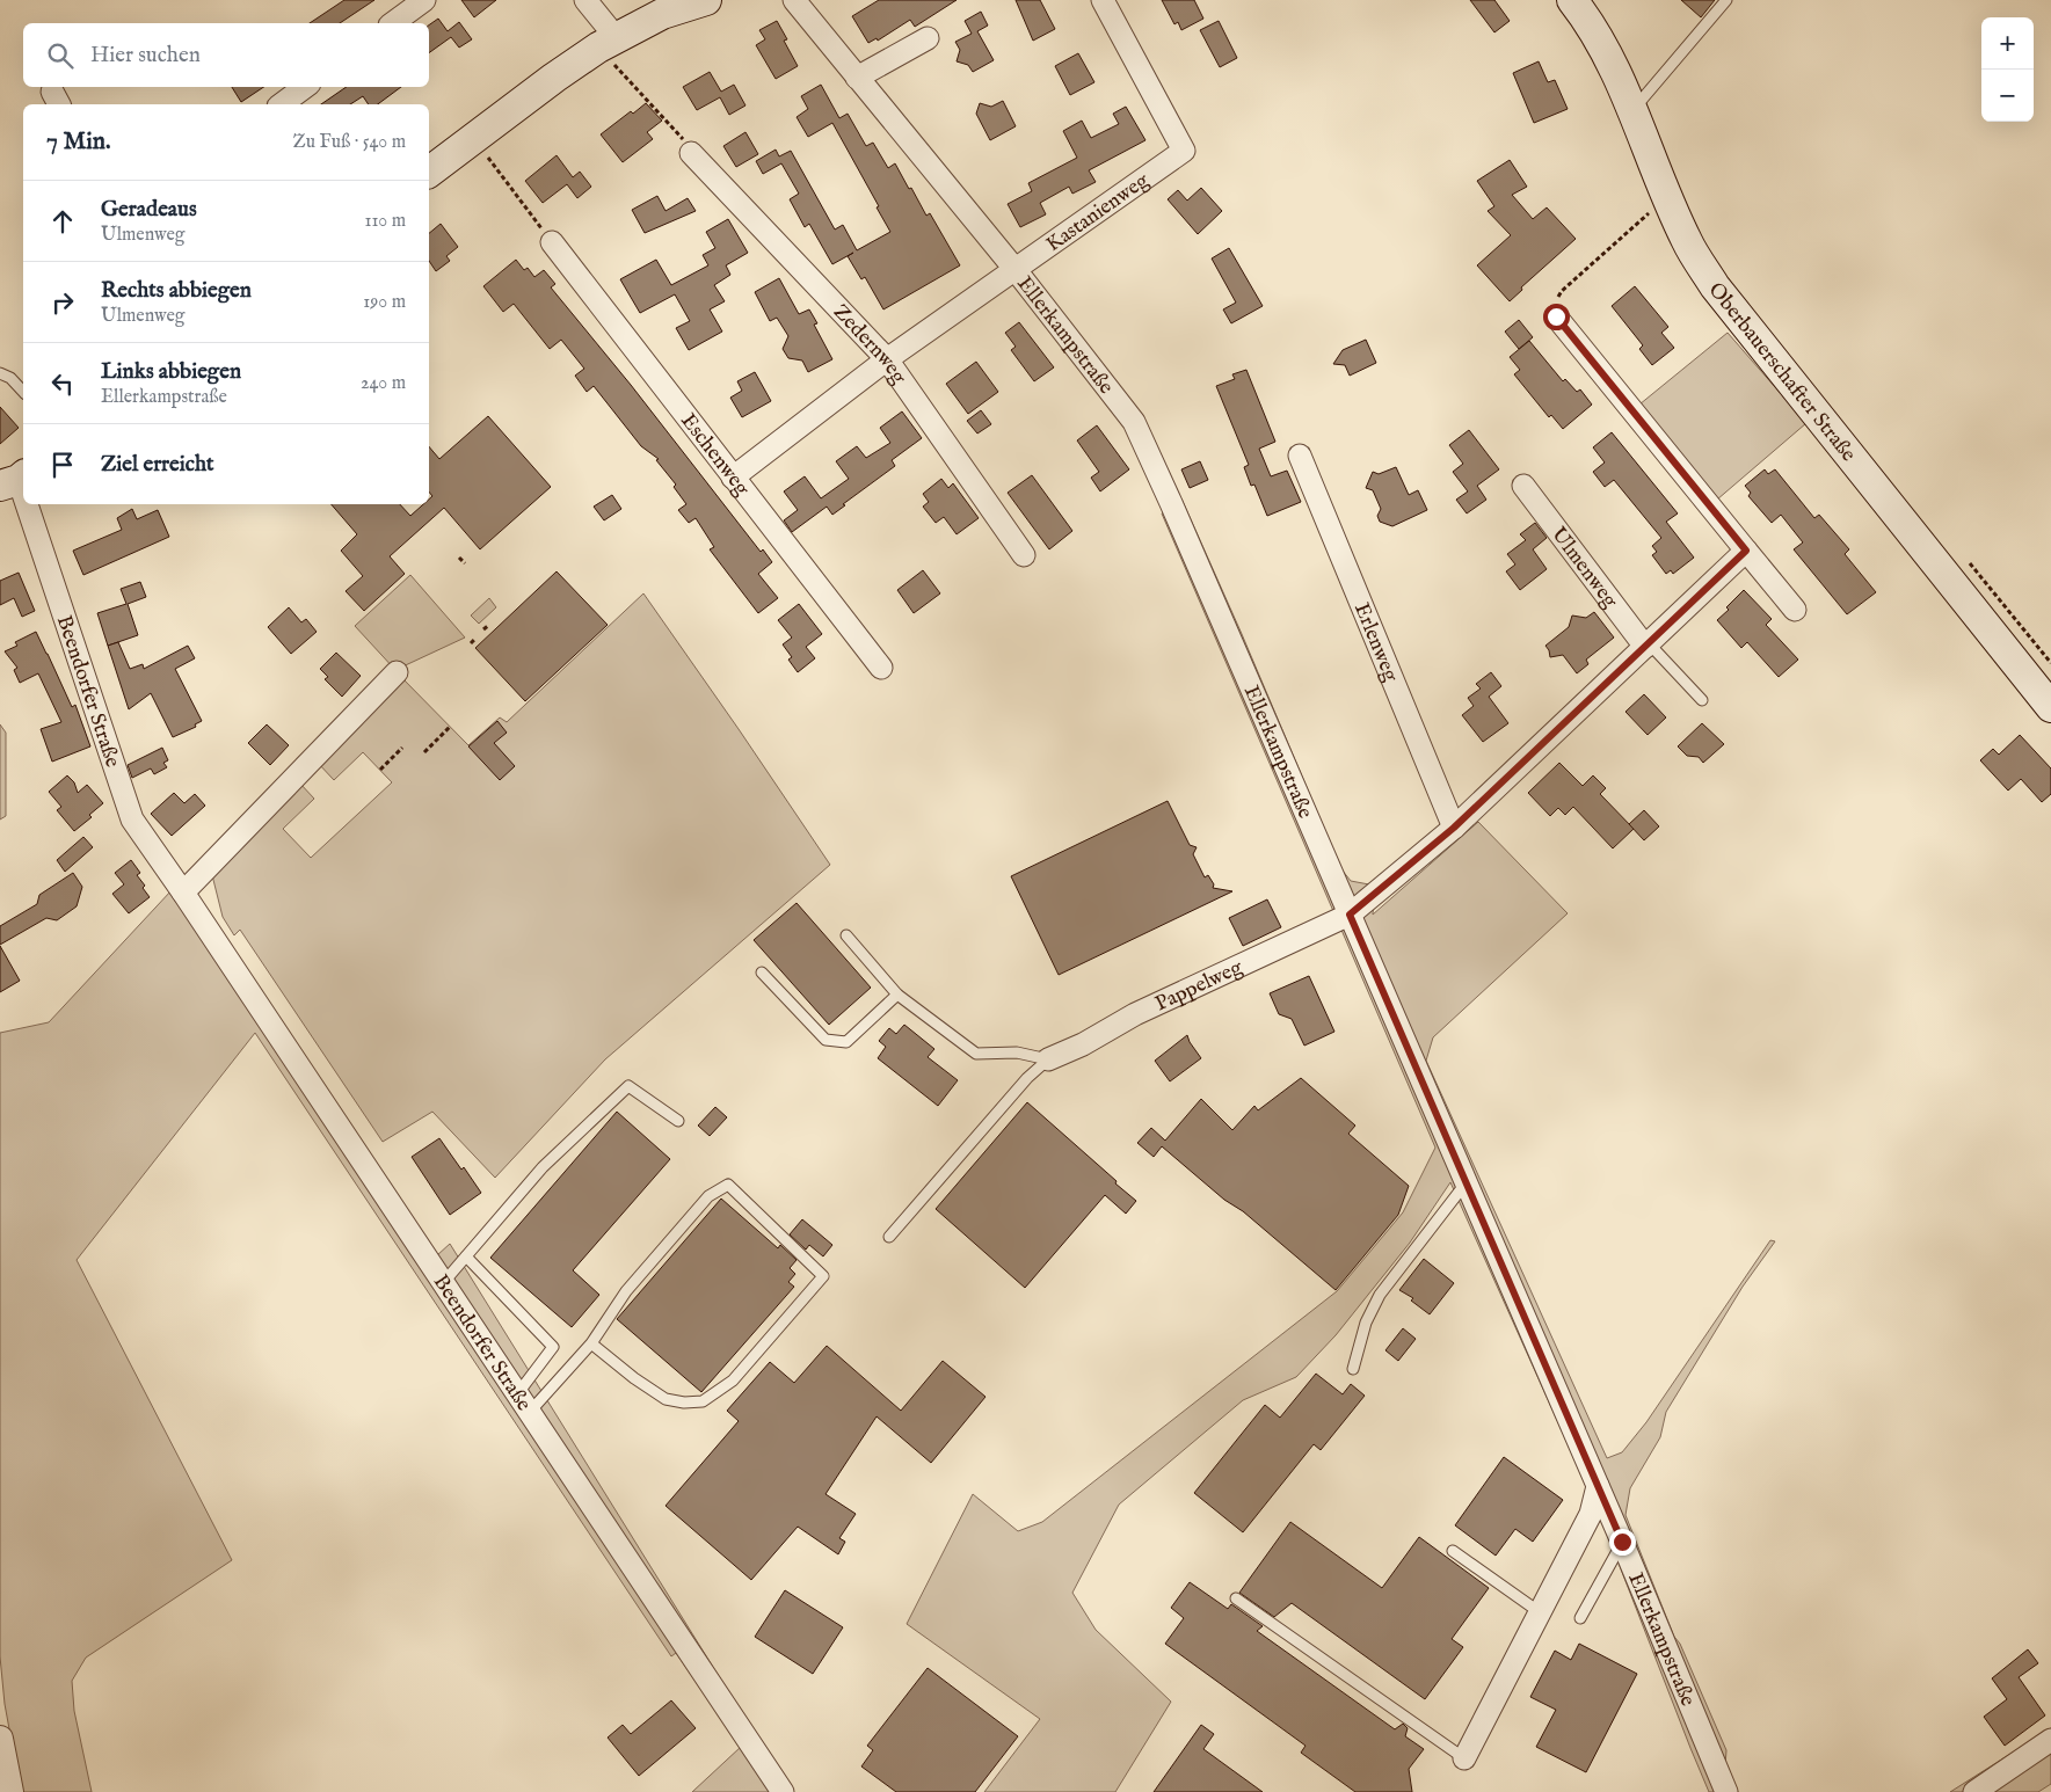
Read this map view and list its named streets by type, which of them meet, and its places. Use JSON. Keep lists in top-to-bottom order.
{
  "streets": {
    "main road": ["Oberbauerschafter Straße"],
    "street": [
      "Kastanienweg",
      "Ellerkampstraße",
      "Zedernweg",
      "Eschenweg",
      "Ulmenweg",
      "Erlenweg",
      "Beendorfer Straße",
      "Pappelweg"
    ]
  },
  "crossings": [
    ["Kastanienweg", "Ellerkampstraße"],
    ["Kastanienweg", "Zedernweg"],
    ["Kastanienweg", "Eschenweg"],
    ["Ellerkampstraße", "Pappelweg"]
  ],
  "page": {
    "map_buttons": ["+", "−"],
    "search": "Hier suchen",
    "heading": ["7 Min.", "Zu Fuß · 540 m"],
    "list": [
      ["Geradeaus", "Ulmenweg", "110 m"],
      ["Rechts abbiegen", "Ulmenweg", "190 m"],
      ["Links abbiegen", "Ellerkampstraße", "240 m"],
      "Ziel erreicht"
    ]
  }
}
